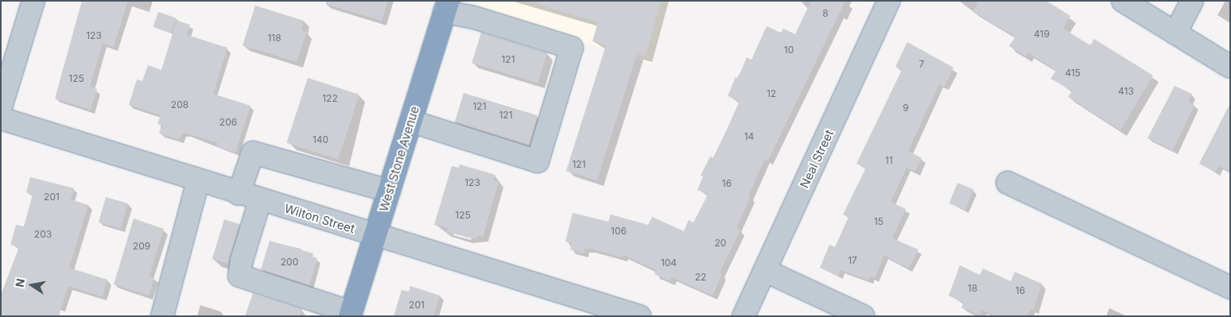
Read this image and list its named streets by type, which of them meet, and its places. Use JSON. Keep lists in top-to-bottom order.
{
  "streets": {
    "highway": ["West Stone Avenue"],
    "street": ["Neal Street", "Wilton Street"]
  },
  "crossings": [
    ["West Stone Avenue", "Wilton Street"]
  ],
  "house_numbers": [
    "8",
    "419",
    "123",
    "118",
    "10",
    "121",
    "7",
    "415",
    "125",
    "413",
    "12",
    "122",
    "208",
    "121",
    "9",
    "121",
    "206",
    "14",
    "140",
    "11",
    "121",
    "123",
    "16",
    "201",
    "125",
    "15",
    "106",
    "203",
    "20",
    "209",
    "17",
    "200",
    "104",
    "22",
    "18",
    "16",
    "201"
  ],
  "north": "left"
}
